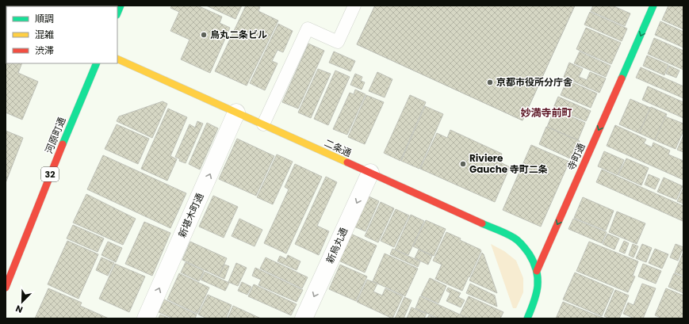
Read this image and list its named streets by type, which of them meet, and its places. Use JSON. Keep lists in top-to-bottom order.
{
  "streets": {
    "street": [
      "河原町通",
      "二条通",
      "寺町通",
      "32",
      "新堪木町通",
      "新烏丸通"
    ]
  },
  "crossings": [
    ["二条通", "寺町通"],
    ["二条通", "新堪木町通"],
    ["二条通", "新烏丸通"]
  ],
  "one_way": ["寺町通", "新堪木町通", "新烏丸通"],
  "districts": ["妙満寺前町"],
  "places": ["烏丸二条ビル", "京都市役所分庁舎", "Riviere Gauche 寺町二条"],
  "legend": ["順調", "混雑", "渋滞"],
  "north": "bottom left"
}
